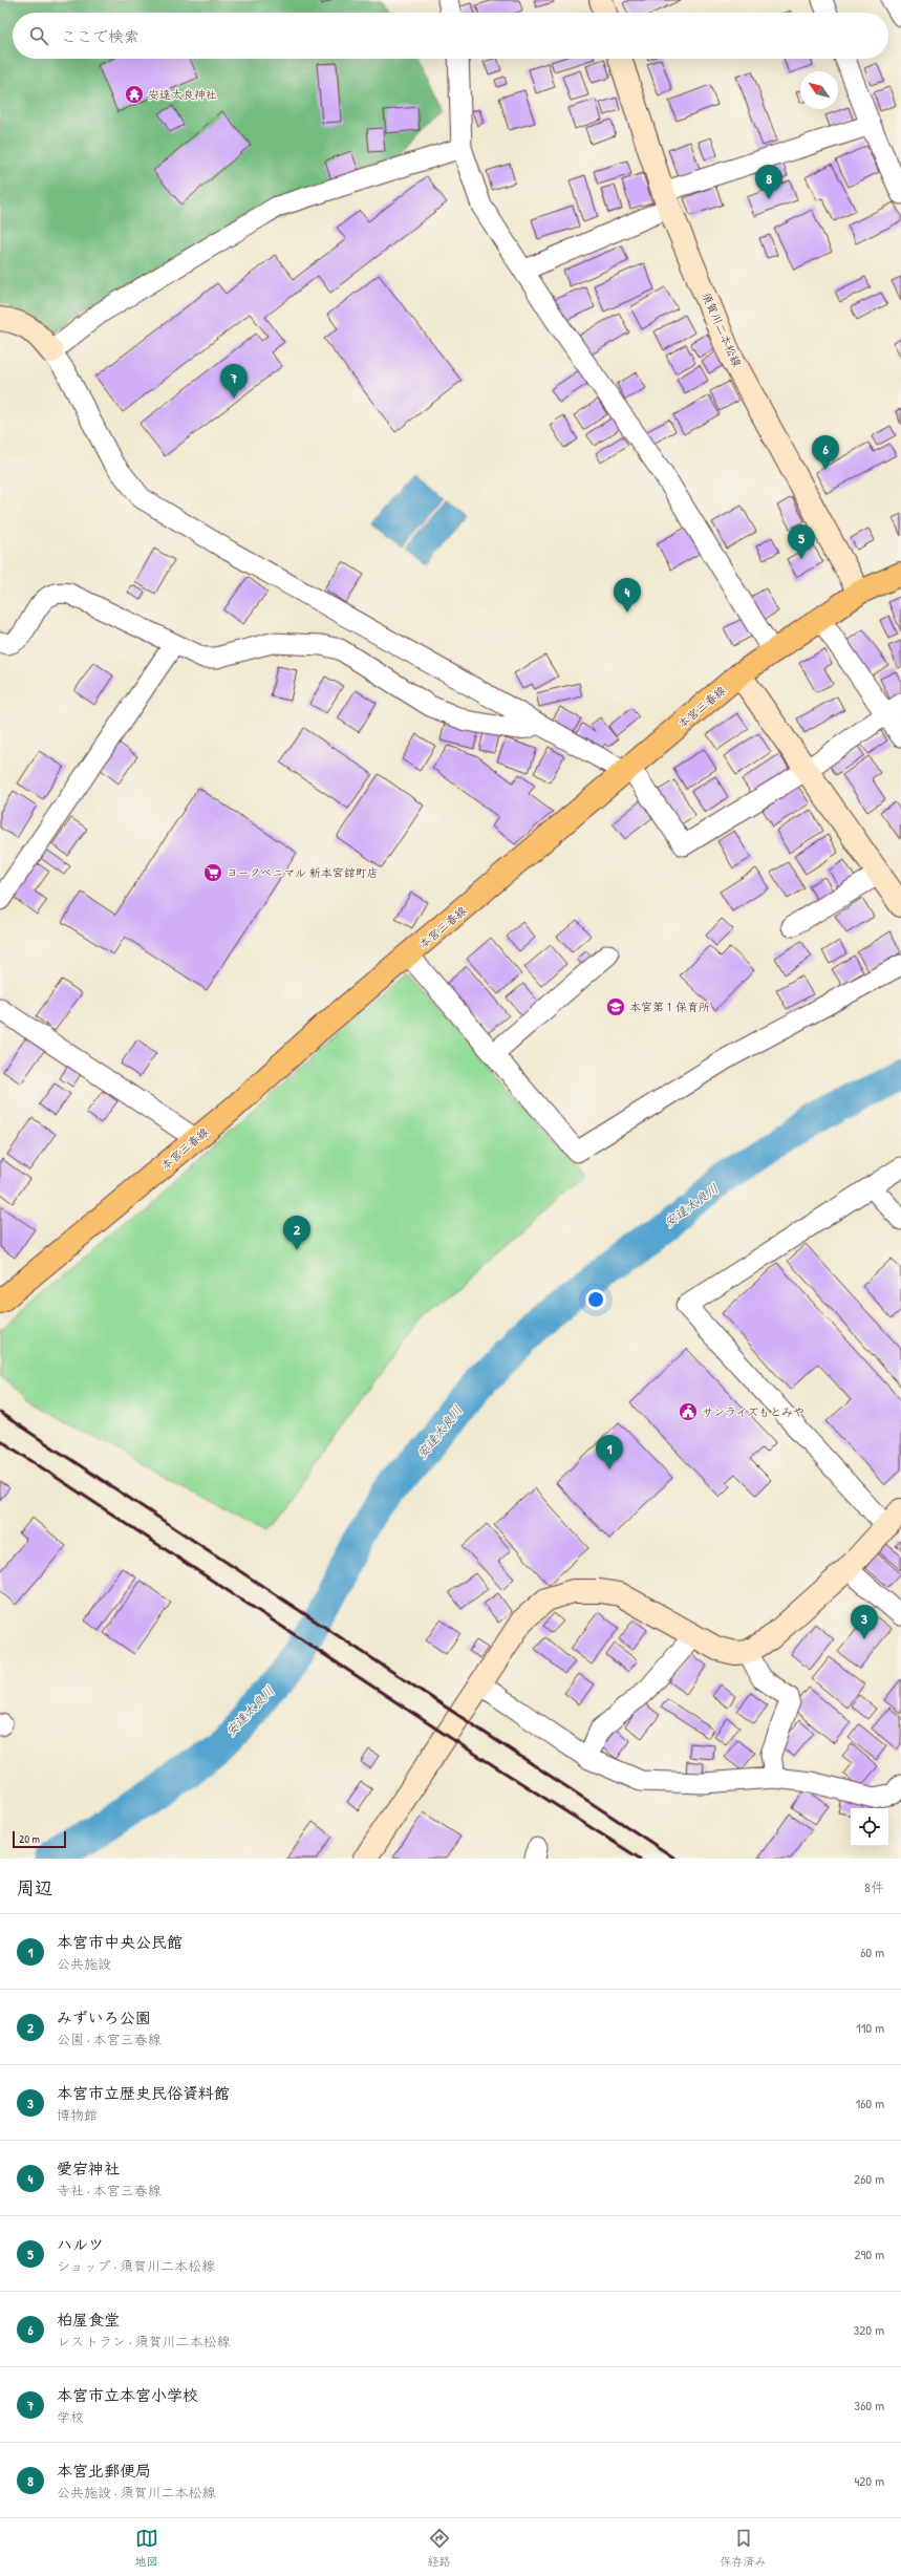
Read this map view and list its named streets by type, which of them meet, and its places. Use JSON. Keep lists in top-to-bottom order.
{
  "streets": {
    "main road": ["本宮三春線"],
    "street": ["須賀川二本松線"]
  },
  "crossings": [
    ["須賀川二本松線", "本宮三春線"]
  ],
  "water": ["安達太良川"],
  "places": {
    "temple": ["安達太良神社"],
    "supermarket": ["ヨークベニマル 新本宮舘町店"],
    "school or university": ["本宮第１保育所"],
    "public building": ["サンライズもとみや"]
  },
  "scale_bar": "20 m",
  "north": "top left",
  "page": {
    "search": "ここで検索",
    "pins": [
      "8",
      "7",
      "6",
      "5",
      "4",
      "2",
      "1",
      "3"
    ],
    "scale": "20 m",
    "heading": ["周辺", "8件"],
    "list": [
      {
        "mark": "1",
        "name": "本宮市中央公民館",
        "note": "公共施設",
        "value": "60 m"
      },
      {
        "mark": "2",
        "name": "みずいろ公園",
        "note": "公園 · 本宮三春線",
        "value": "110 m"
      },
      {
        "mark": "3",
        "name": "本宮市立歴史民俗資料館",
        "note": "博物館",
        "value": "160 m"
      },
      {
        "mark": "4",
        "name": "愛宕神社",
        "note": "寺社 · 本宮三春線",
        "value": "260 m"
      },
      {
        "mark": "5",
        "name": "ハルツ",
        "note": "ショップ · 須賀川二本松線",
        "value": "290 m"
      },
      {
        "mark": "6",
        "name": "柏屋食堂",
        "note": "レストラン · 須賀川二本松線",
        "value": "320 m"
      },
      {
        "mark": "7",
        "name": "本宮市立本宮小学校",
        "note": "学校",
        "value": "360 m"
      },
      {
        "mark": "8",
        "name": "本宮北郵便局",
        "note": "公共施設 · 須賀川二本松線",
        "value": "420 m"
      }
    ],
    "nav": ["地図", "経路", "保存済み"]
  }
}
